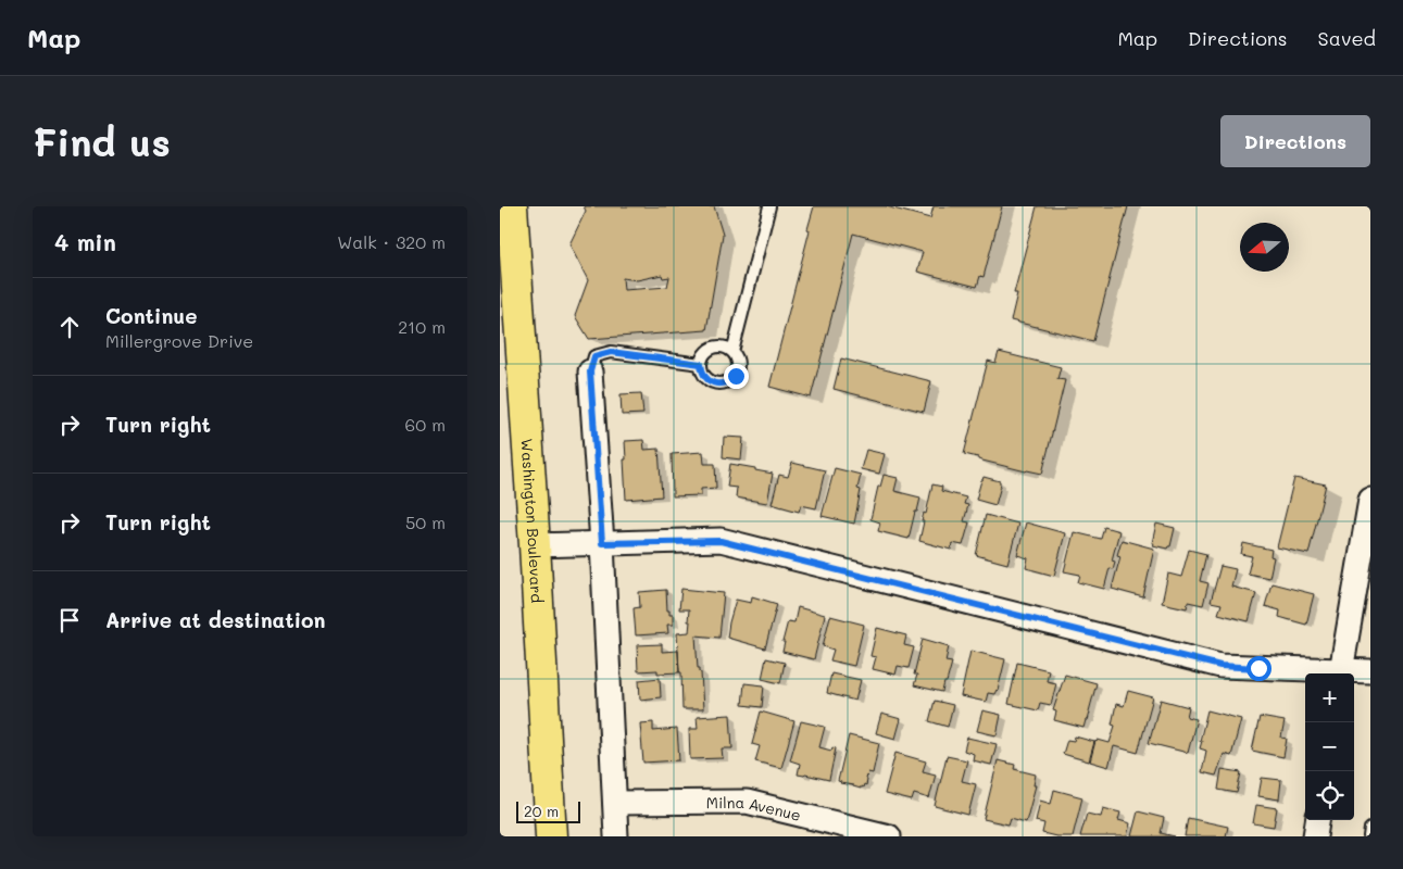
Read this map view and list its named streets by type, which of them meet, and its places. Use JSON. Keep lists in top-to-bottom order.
{
  "streets": {
    "main road": ["Washington Boulevard"],
    "street": ["Milna Avenue"]
  },
  "scale_bar": "20 m",
  "north": "left",
  "page": {
    "header": "Map",
    "nav": ["Map", "Directions", "Saved"],
    "buttons": "Directions",
    "title": "Find us",
    "heading": ["4 min", "Walk · 320 m"],
    "list": [
      ["Continue", "Millergrove Drive", "210 m"],
      ["Turn right", "60 m"],
      ["Turn right", "50 m"],
      "Arrive at destination"
    ],
    "map_buttons": ["+", "−"],
    "scale": "20 m"
  }
}
